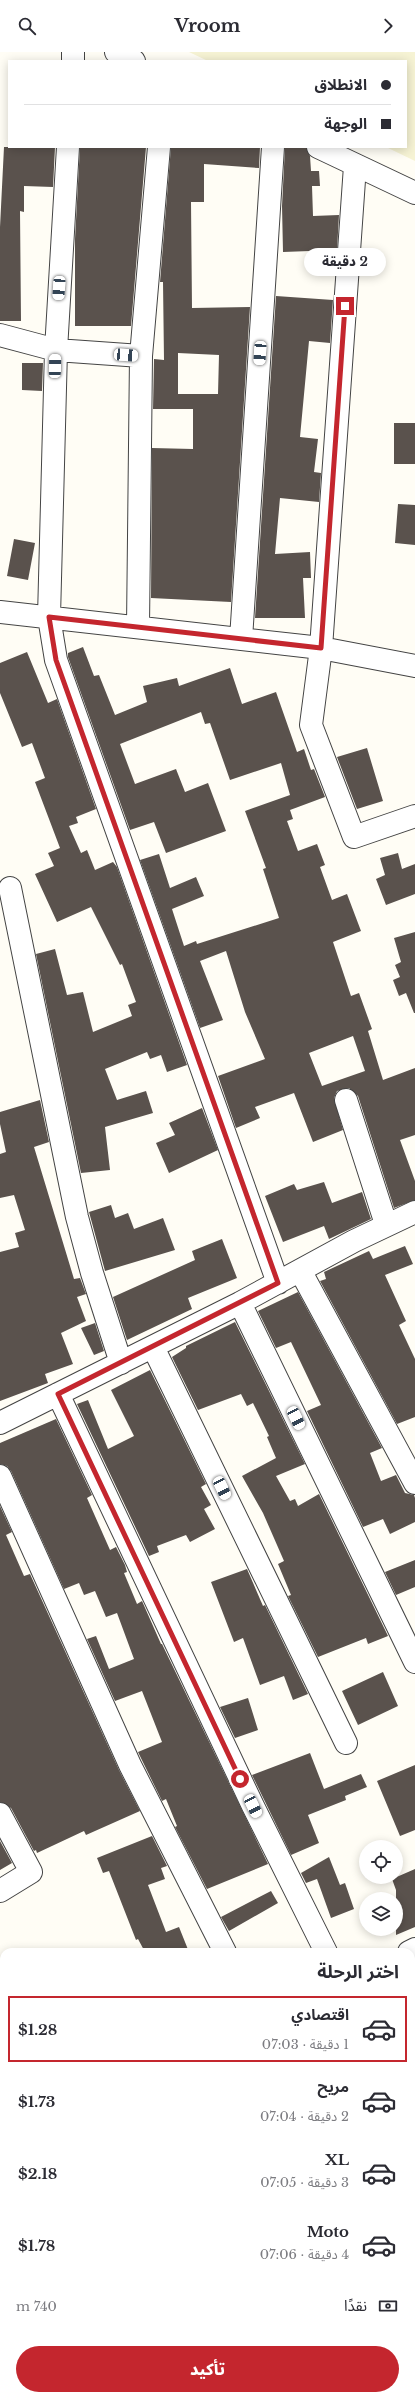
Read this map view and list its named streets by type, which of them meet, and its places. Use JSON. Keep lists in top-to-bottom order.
{
  "page": {
    "header": "Vroom",
    "banner": ["الانطلاق", "الوجهة"],
    "bubble": "2 دقيقة",
    "heading": "اختر الرحلة",
    "list": [
      {
        "name": "اقتصادي",
        "note": "1 دقيقة · 07:03",
        "value": "$1.28"
      },
      {
        "name": "مريح",
        "note": "2 دقيقة · 07:04",
        "value": "$1.73"
      },
      {
        "name": "XL",
        "note": "3 دقيقة · 07:05",
        "value": "$2.18"
      },
      {
        "name": "Moto",
        "note": "4 دقيقة · 07:06",
        "value": "$1.78"
      }
    ],
    "pay": ["نقدًا", "740 m"],
    "buttons": "تأكيد"
  }
}
